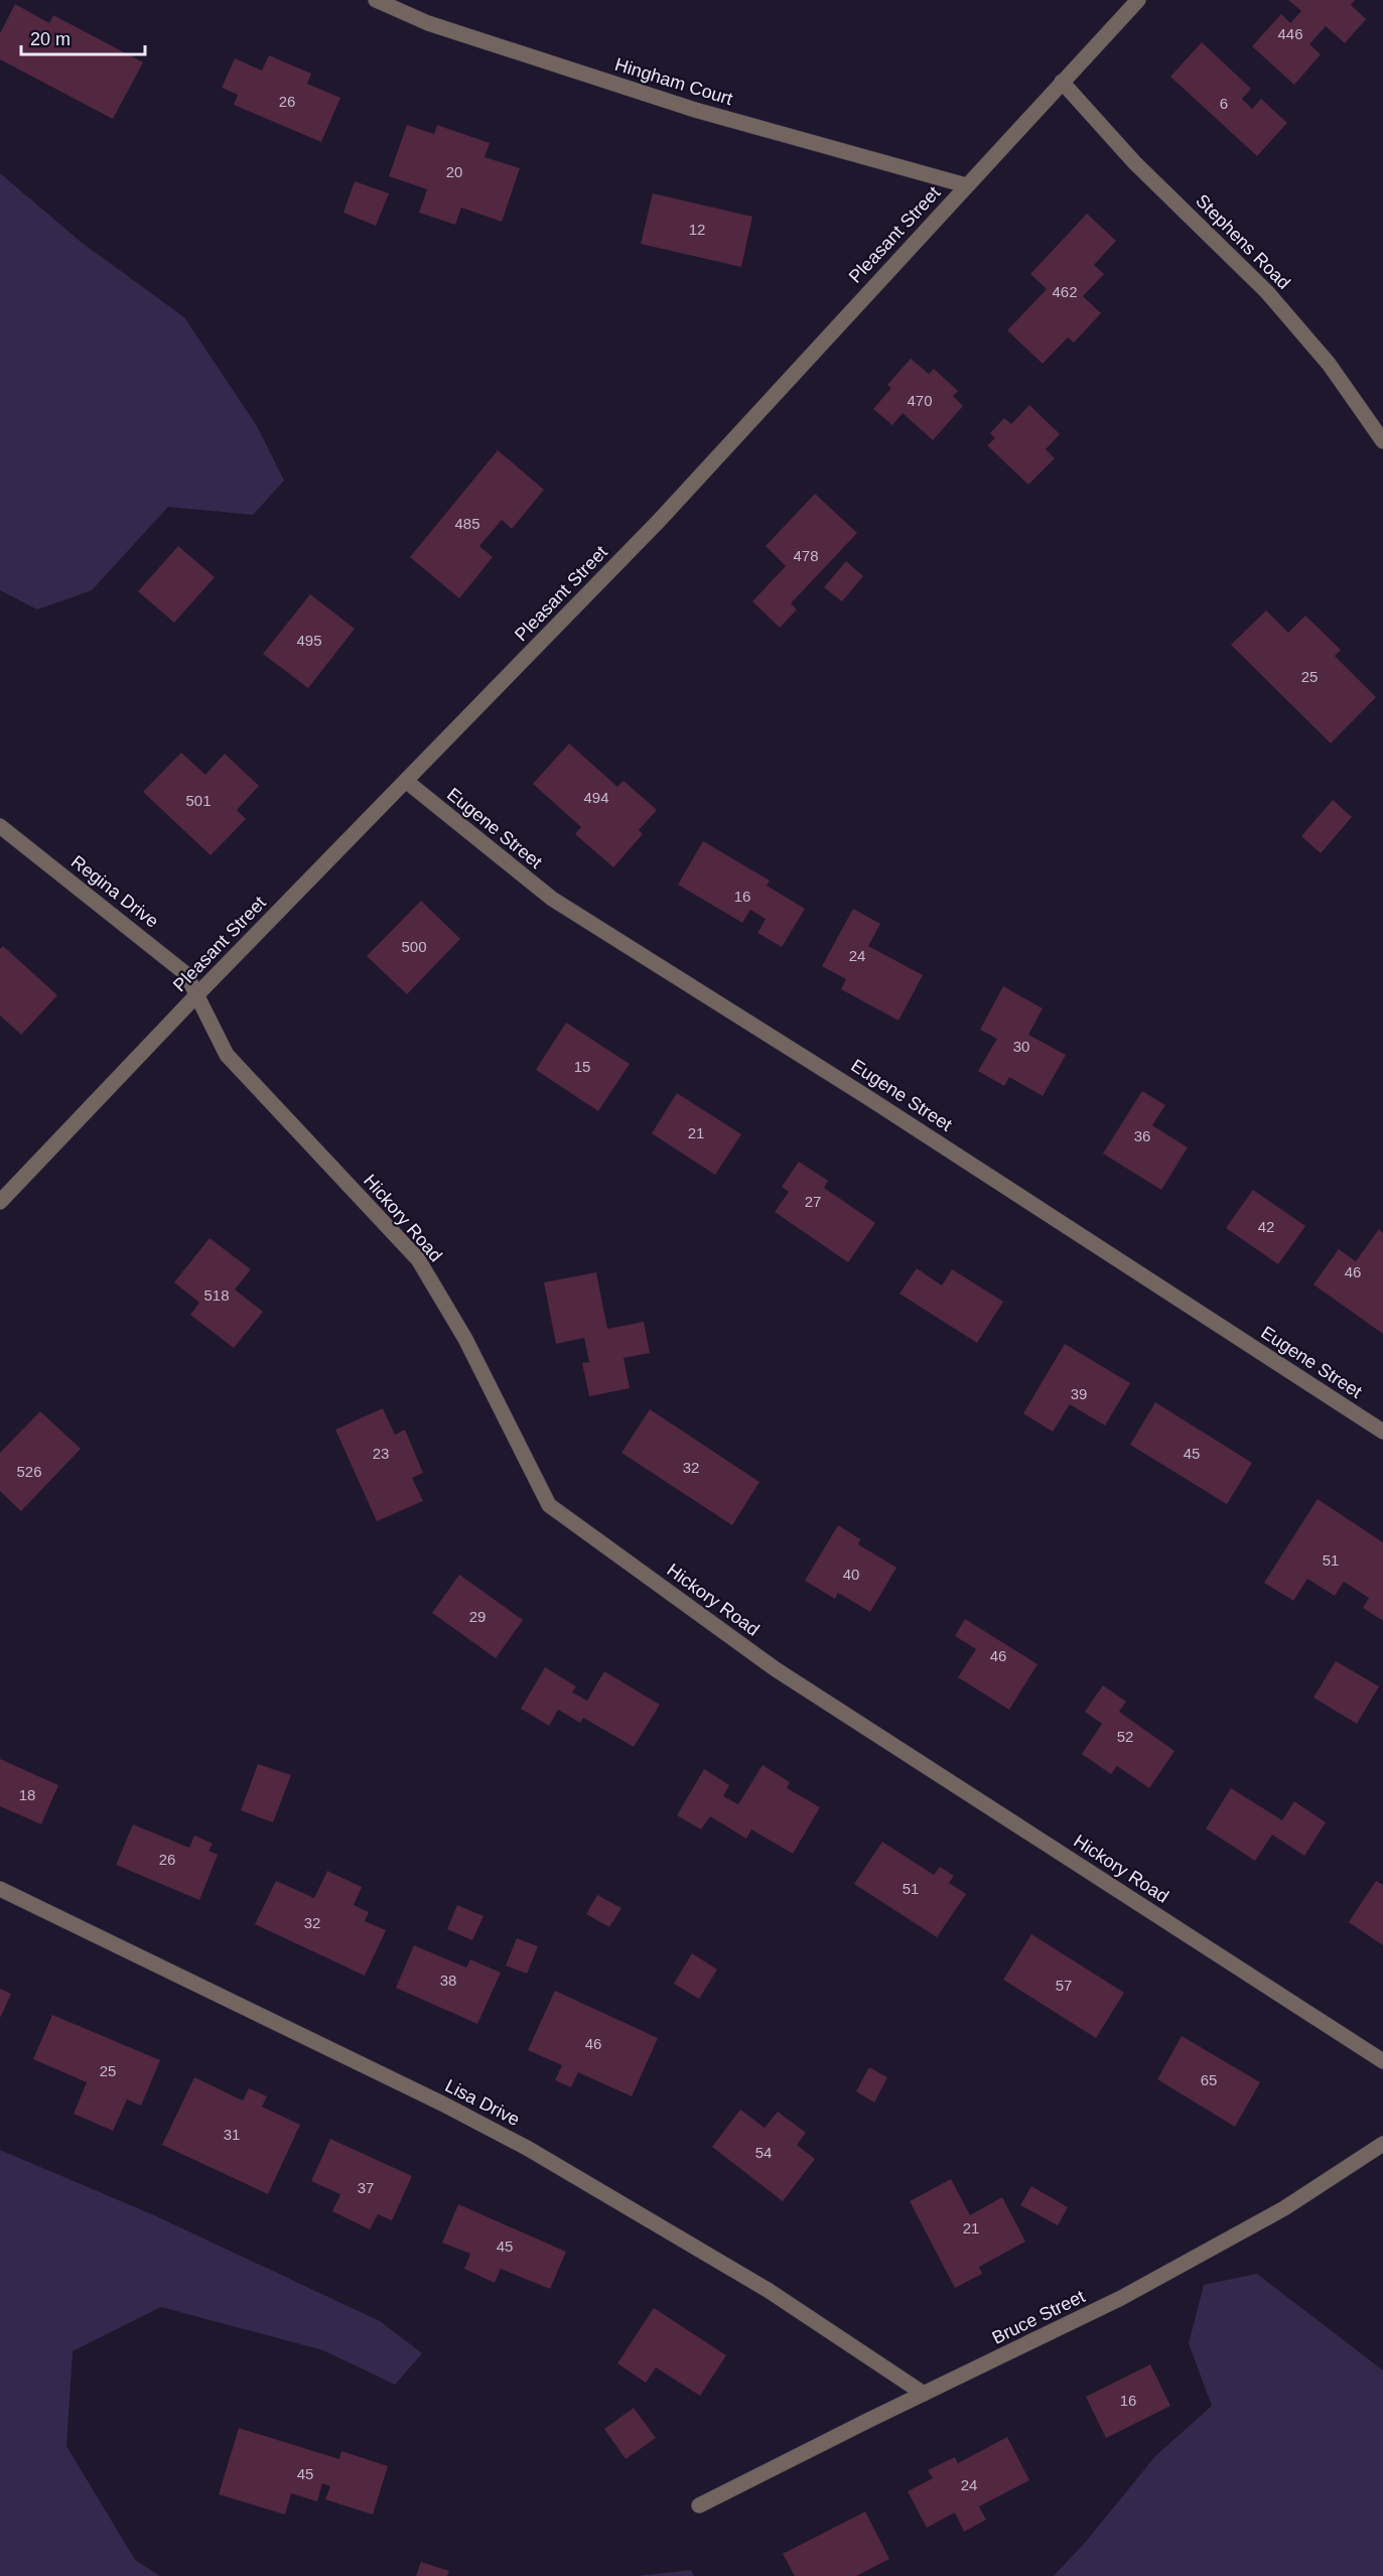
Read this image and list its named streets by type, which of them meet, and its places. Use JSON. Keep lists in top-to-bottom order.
{
  "streets": {
    "street": [
      "Hingham Court",
      "Pleasant Street",
      "Stephens Road",
      "Eugene Street",
      "Regina Drive",
      "Hickory Road",
      "Lisa Drive",
      "Bruce Street"
    ]
  },
  "crossings": [
    ["Hingham Court", "Pleasant Street"],
    ["Pleasant Street", "Stephens Road"],
    ["Pleasant Street", "Eugene Street"],
    ["Pleasant Street", "Regina Drive"],
    ["Pleasant Street", "Hickory Road"],
    ["Regina Drive", "Hickory Road"],
    ["Lisa Drive", "Bruce Street"]
  ],
  "house_numbers": [
    "446",
    "26",
    "6",
    "20",
    "12",
    "462",
    "470",
    "485",
    "478",
    "495",
    "25",
    "494",
    "501",
    "16",
    "500",
    "24",
    "30",
    "15",
    "21",
    "36",
    "27",
    "42",
    "46",
    "518",
    "39",
    "23",
    "45",
    "32",
    "526",
    "51",
    "40",
    "29",
    "46",
    "52",
    "18",
    "26",
    "51",
    "32",
    "38",
    "57",
    "46",
    "25",
    "65",
    "31",
    "54",
    "37",
    "21",
    "45",
    "16",
    "45",
    "24"
  ],
  "scale_bar": "20 m"
}
